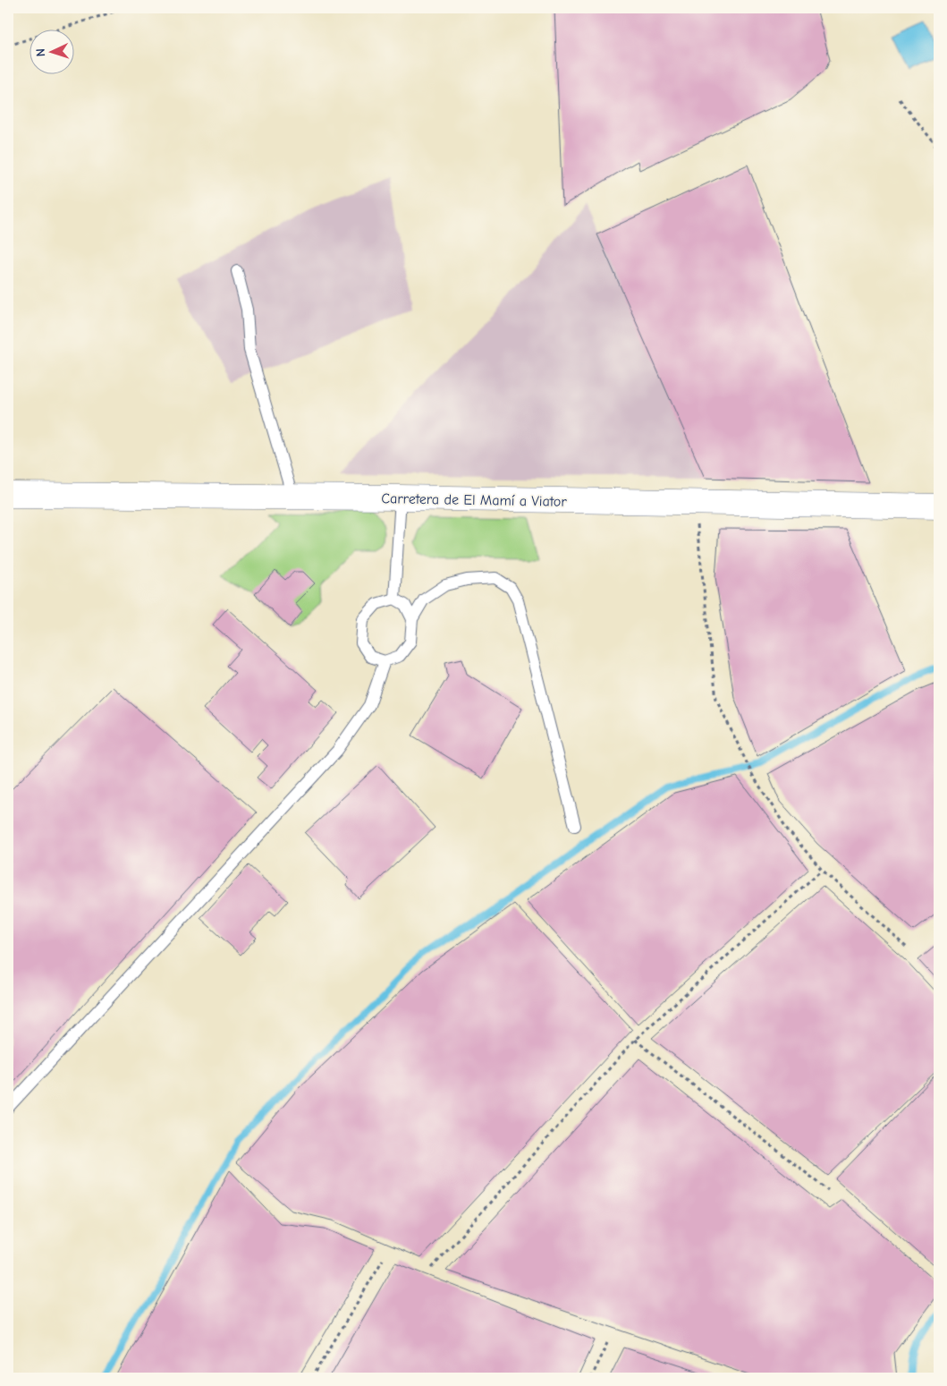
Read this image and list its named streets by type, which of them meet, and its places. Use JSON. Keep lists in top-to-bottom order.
{
  "streets": {
    "street": ["Carretera de El Mamí a Viator"]
  },
  "north": "left"
}
